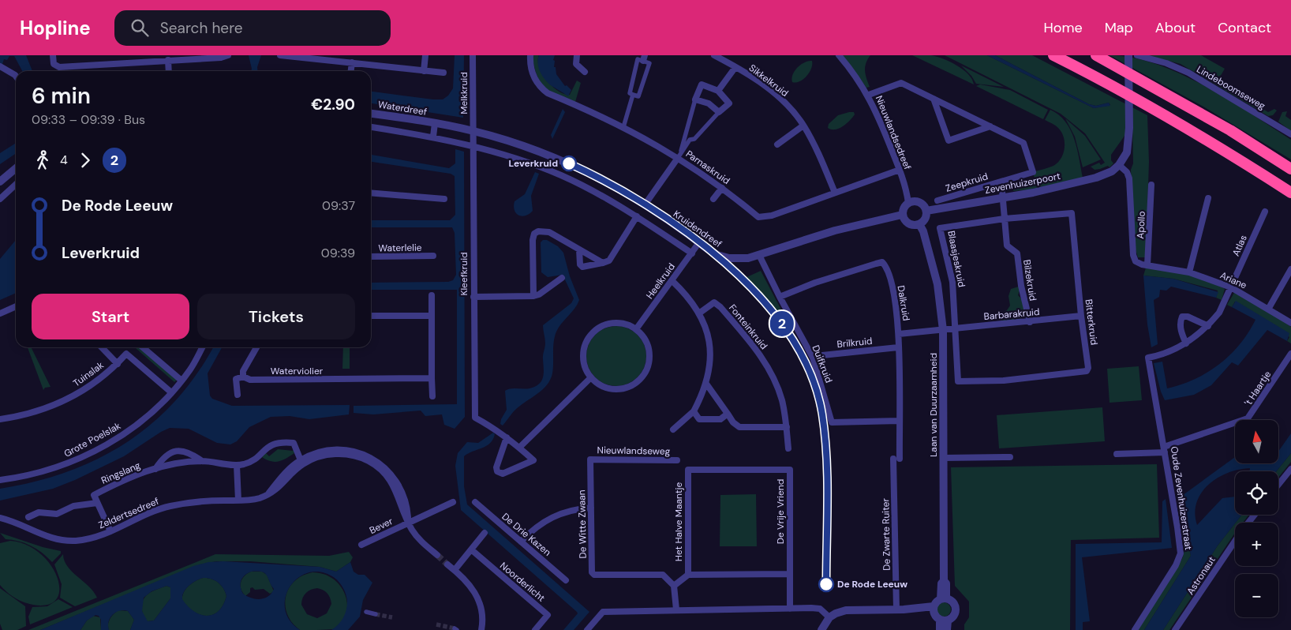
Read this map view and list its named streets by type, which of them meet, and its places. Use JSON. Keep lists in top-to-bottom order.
{
  "streets": {
    "street": [
      "Sikkelkruid",
      "Lindeboomseweg",
      "Melkkruid",
      "Waterdreef",
      "Nieuwlandsedreef",
      "Parnaskruid",
      "Zeepkruid",
      "Zevenhuizerpoort",
      "Apollo",
      "Kruidendreef",
      "Atlas",
      "Waterlelie",
      "Blaasjeskruid",
      "Kleefkruid",
      "Bilzekruid",
      "Ariane",
      "Heelkruid",
      "Dalkruid",
      "Barbarakruid",
      "Bitterkruid",
      "Fonteinkruid",
      "Brilkruid",
      "Duifkruid",
      "Waterviolier",
      "Tuinslak",
      "'t Haartje",
      "Laan van Duurzaamheid",
      "Grote Poelslak",
      "Nieuwlandseweg",
      "Ringslang",
      "Oude Zevenhuizerstraat",
      "De Vrije Vriend",
      "Zeldertsedreef",
      "Het Halve Maantje",
      "De Witte Zwaan",
      "Bever",
      "De Drie Kazen",
      "De Zwarte Ruiter",
      "Astronaut",
      "Noorderlicht"
    ]
  },
  "crossings": [
    ["Sikkelkruid", "Parnaskruid"],
    ["Melkkruid", "Waterdreef"],
    ["Melkkruid", "Kruidendreef"],
    ["Melkkruid", "Kleefkruid"],
    ["Waterdreef", "Kruidendreef"],
    ["Waterdreef", "Kleefkruid"],
    ["Nieuwlandsedreef", "Parnaskruid"],
    ["Nieuwlandsedreef", "Zeepkruid"],
    ["Nieuwlandsedreef", "Zevenhuizerpoort"],
    ["Nieuwlandsedreef", "Kruidendreef"],
    ["Nieuwlandsedreef", "Laan van Duurzaamheid"],
    ["Zeepkruid", "Zevenhuizerpoort"],
    ["Zeepkruid", "Bilzekruid"],
    ["Zevenhuizerpoort", "Kruidendreef"],
    ["Zevenhuizerpoort", "Bilzekruid"],
    ["Zevenhuizerpoort", "Ariane"],
    ["Zevenhuizerpoort", "Laan van Duurzaamheid"],
    ["Apollo", "Ariane"],
    ["Kruidendreef", "Kleefkruid"],
    ["Kruidendreef", "Heelkruid"],
    ["Kruidendreef", "Duifkruid"],
    ["Kruidendreef", "Laan van Duurzaamheid"],
    ["Atlas", "Ariane"],
    ["Atlas", "Oude Zevenhuizerstraat"],
    ["Blaasjeskruid", "Bilzekruid"],
    ["Blaasjeskruid", "Barbarakruid"],
    ["Blaasjeskruid", "Bitterkruid"],
    ["Bilzekruid", "Barbarakruid"],
    ["Bilzekruid", "Bitterkruid"],
    ["Dalkruid", "Brilkruid"],
    ["Dalkruid", "Duifkruid"],
    ["Dalkruid", "De Zwarte Ruiter"],
    ["Barbarakruid", "Bitterkruid"],
    ["Barbarakruid", "Laan van Duurzaamheid"],
    ["Brilkruid", "Duifkruid"],
    ["Tuinslak", "Grote Poelslak"],
    ["'t Haartje", "Oude Zevenhuizerstraat"],
    ["Nieuwlandseweg", "De Witte Zwaan"],
    ["Ringslang", "Zeldertsedreef"],
    ["De Vrije Vriend", "Het Halve Maantje"],
    ["Zeldertsedreef", "Bever"]
  ],
  "places": ["Leverkruid", "De Rode Leeuw"],
  "lines": ["bus line 2"],
  "north": "top",
  "page": {
    "header": "Hopline",
    "search": "Search here",
    "nav": [
      "Home",
      "Map",
      "About",
      "Contact"
    ],
    "on_map": "2",
    "heading": ["6 min", "09:33 – 09:39 · Bus", "€2.90"],
    "legs": ["4", "2"],
    "list": [
      {
        "name": "De Rode Leeuw",
        "value": "09:37"
      },
      {
        "name": "Leverkruid",
        "value": "09:39"
      }
    ],
    "buttons": ["Start", "Tickets"],
    "map_buttons": ["+", "−"]
  }
}
